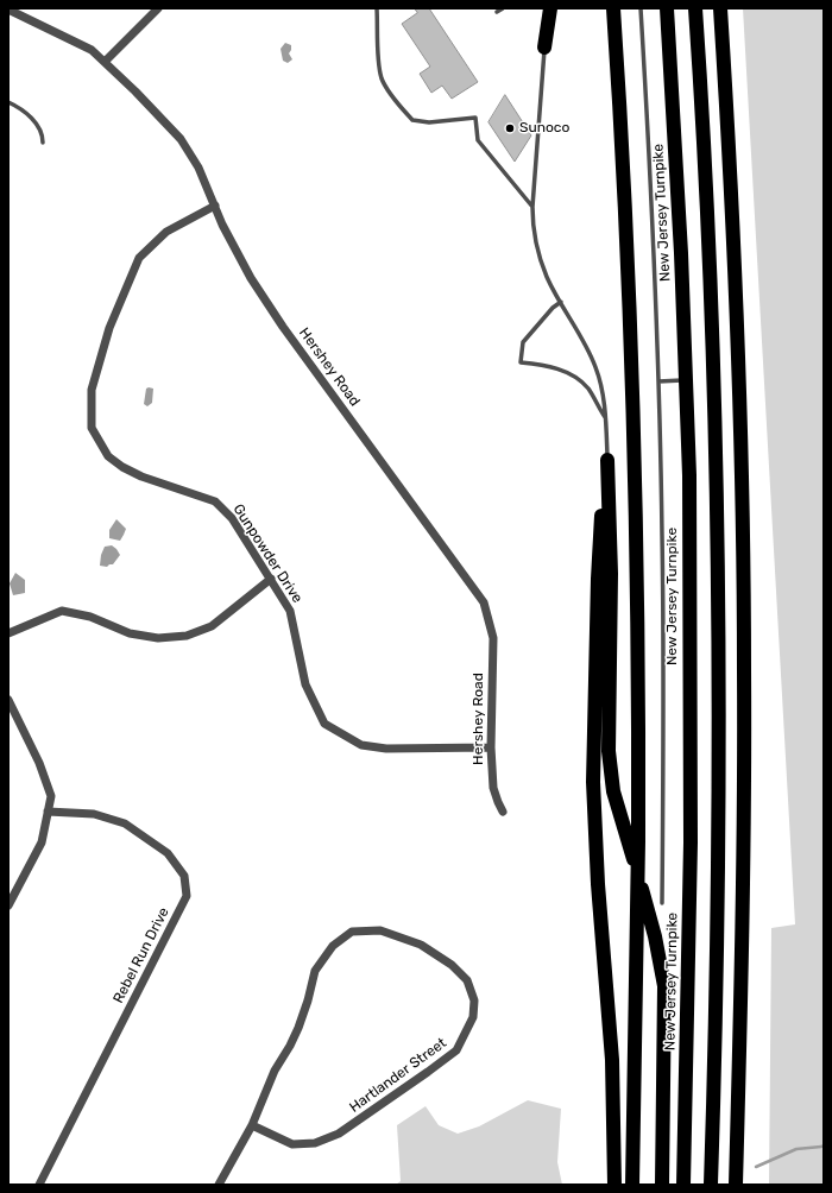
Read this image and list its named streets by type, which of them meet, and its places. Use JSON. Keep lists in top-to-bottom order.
{
  "streets": {
    "highway": ["New Jersey Turnpike"],
    "street": [
      "Hershey Road",
      "Gunpowder Drive",
      "Rebel Run Drive",
      "Hartlander Street"
    ]
  },
  "crossings": [
    ["Hershey Road", "Gunpowder Drive"]
  ],
  "places": ["Sunoco"]
}
